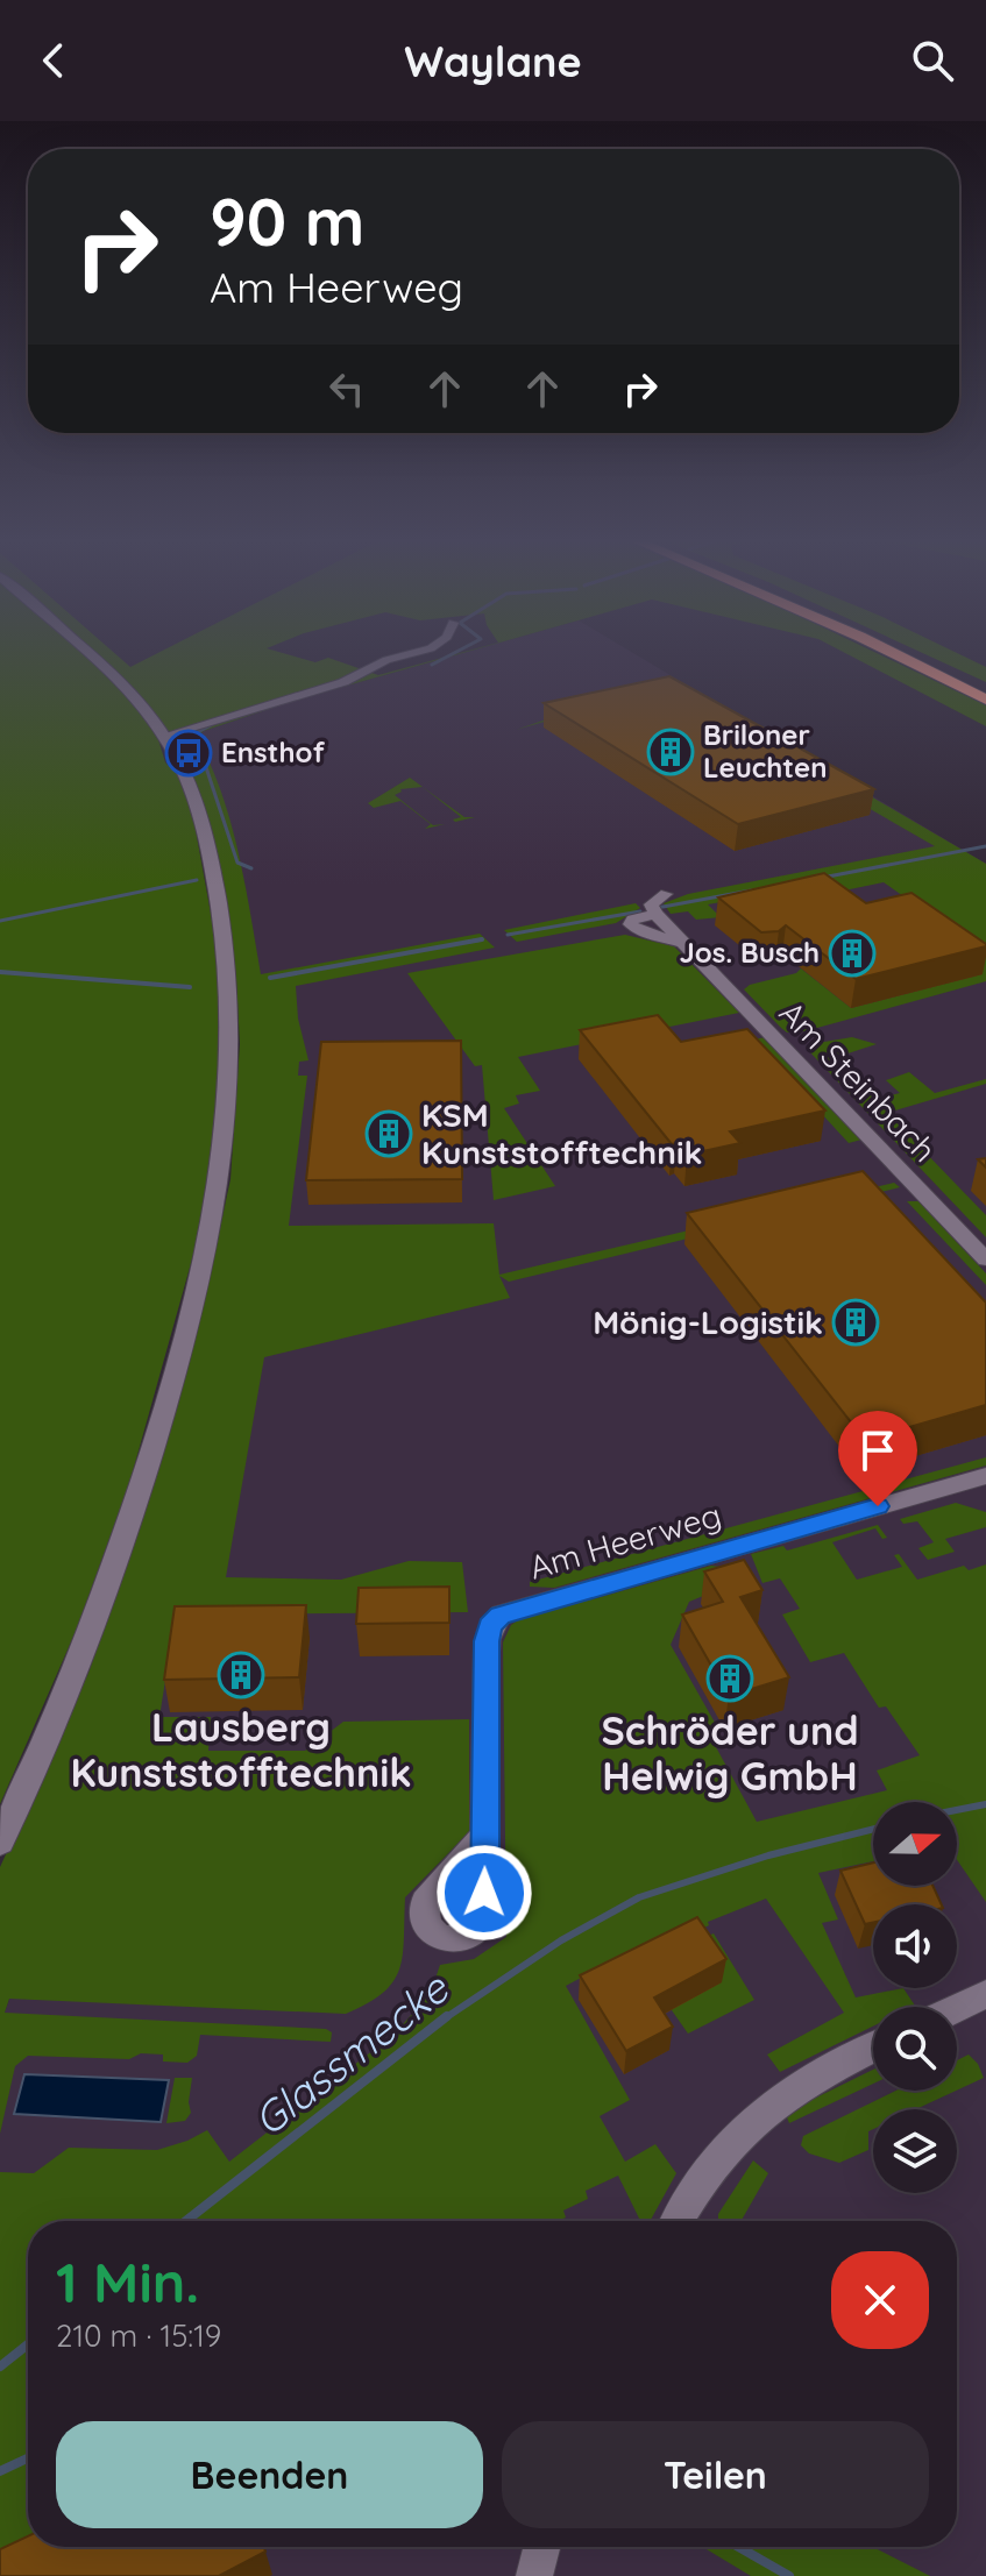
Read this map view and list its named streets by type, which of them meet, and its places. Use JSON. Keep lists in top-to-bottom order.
{
  "streets": {
    "street": ["Am Steinbach", "Am Heerweg"]
  },
  "water": ["Glassmecke"],
  "places": {
    "building": [
      "Briloner Leuchten",
      "Jos. Busch",
      "KSM Kunststofftechnik",
      "Mönig-Logistik",
      "Lausberg Kunststofftechnik",
      "Schröder und Helwig GmbH"
    ],
    "bus stop": ["Ensthof"]
  },
  "north": "right",
  "page": {
    "header": "Waylane",
    "turn": ["90 m", "Am Heerweg"],
    "heading": ["1 Min.", "210 m · 15:19"],
    "buttons": ["Beenden", "Teilen"]
  }
}
